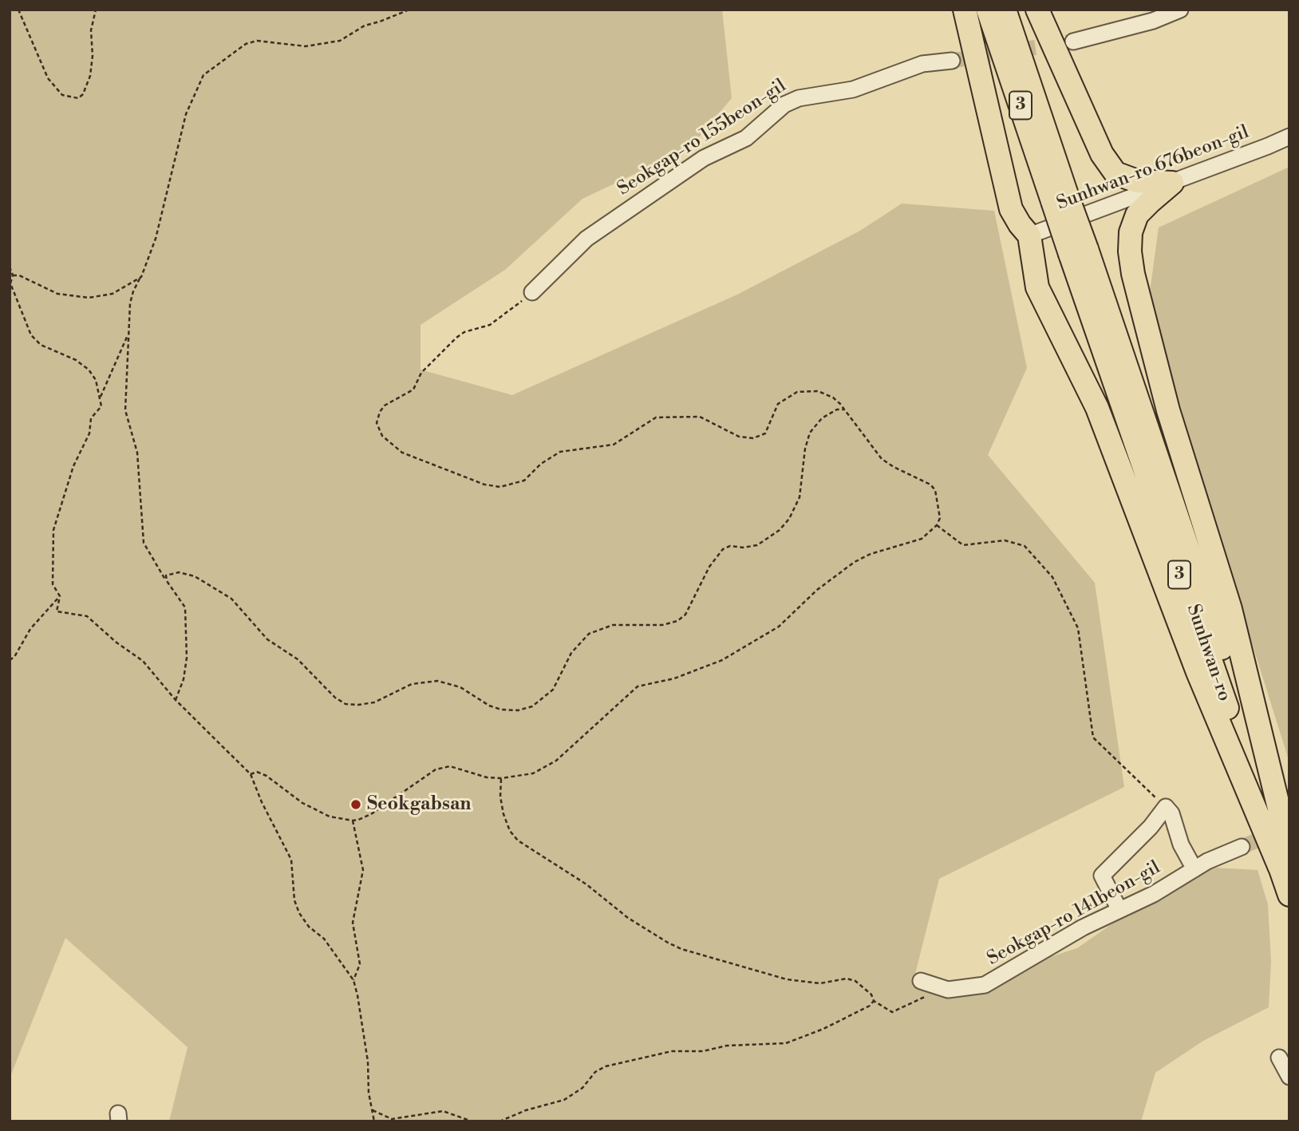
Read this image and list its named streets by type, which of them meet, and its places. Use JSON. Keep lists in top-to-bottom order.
{
  "streets": {
    "highway": ["3", "Sunhwan-ro"],
    "street": ["Seokgap-ro 155beon-gil", "Sunhwan-ro 676beon-gil", "Seokgap-ro 141beon-gil"]
  },
  "crossings": [
    ["3", "Sunhwan-ro"]
  ],
  "places": ["Seokgabsan"]
}
